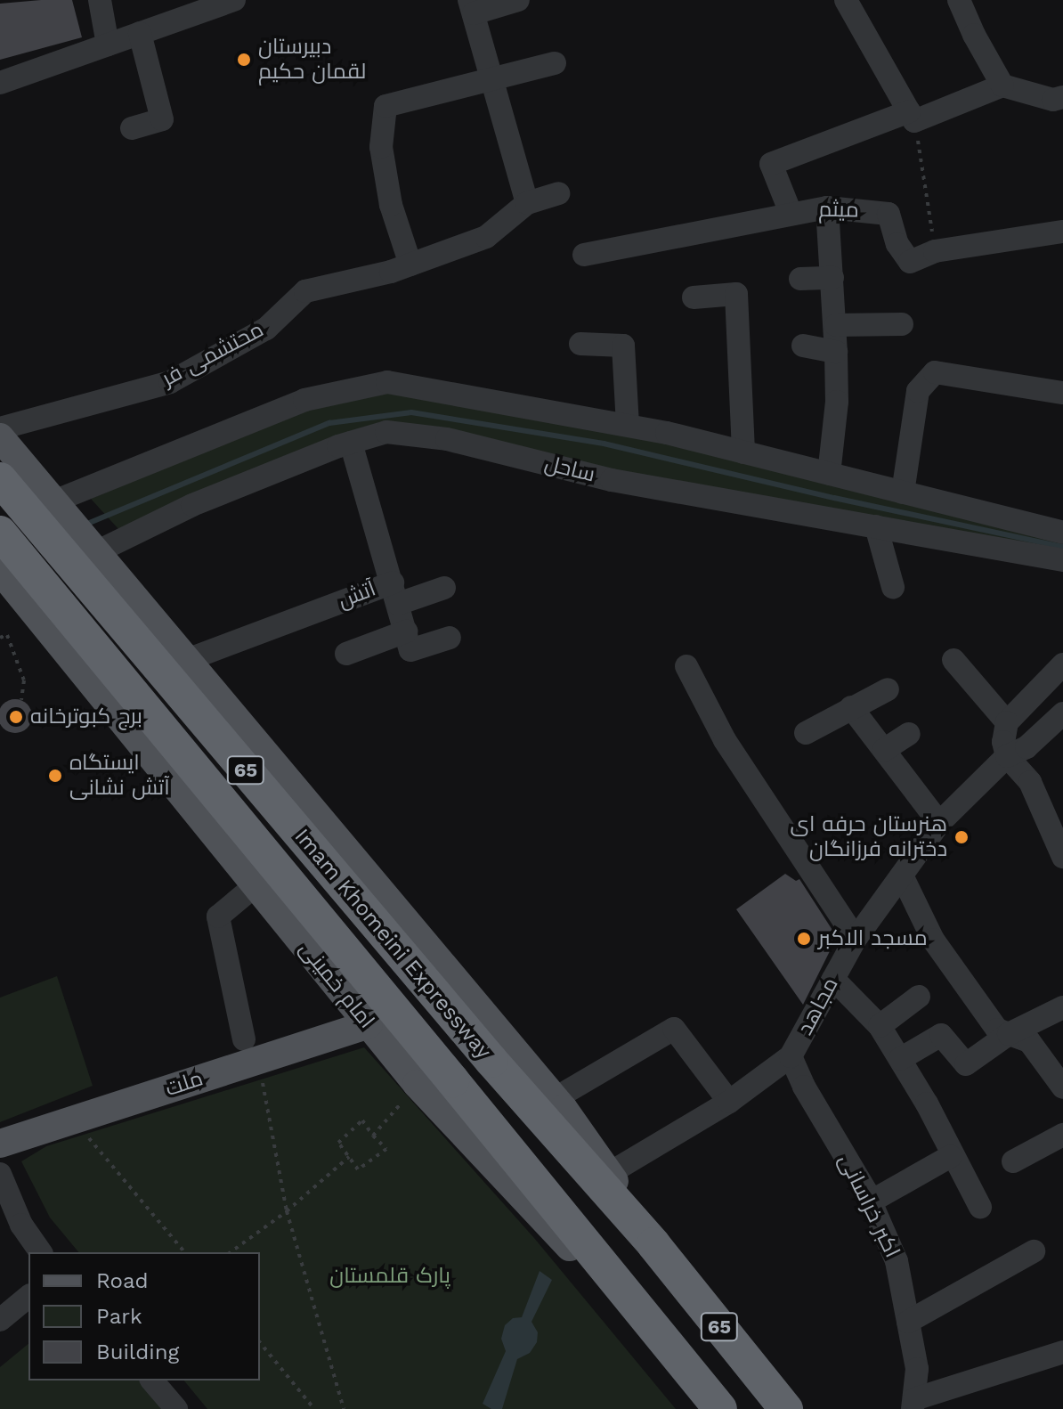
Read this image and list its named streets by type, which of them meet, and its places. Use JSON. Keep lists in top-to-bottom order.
{
  "streets": {
    "highway": ["65", "Imam Khomeini Expressway"],
    "main road": ["امام خمینی", "ملت"],
    "street": [
      "میثم",
      "محتشمی فر",
      "ساحل",
      "آتش",
      "مجاهد",
      "اکبر خراسانی"
    ]
  },
  "crossings": [
    ["ساحل", "آتش"],
    ["Imam Khomeini Expressway", "امام خمینی"],
    ["امام خمینی", "ملت"],
    ["مجاهد", "اکبر خراسانی"]
  ],
  "parks": ["پارک قلمستان"],
  "places": [
    "دبیرستان لقمان حکیم",
    "برج کبوترخانه",
    "ایستگاه آتش نشانی",
    "هنرستان حرفه ای دخترانه فرزانگان",
    "مسجد الاکبر"
  ],
  "legend": ["Road", "Park", "Building"]
}
